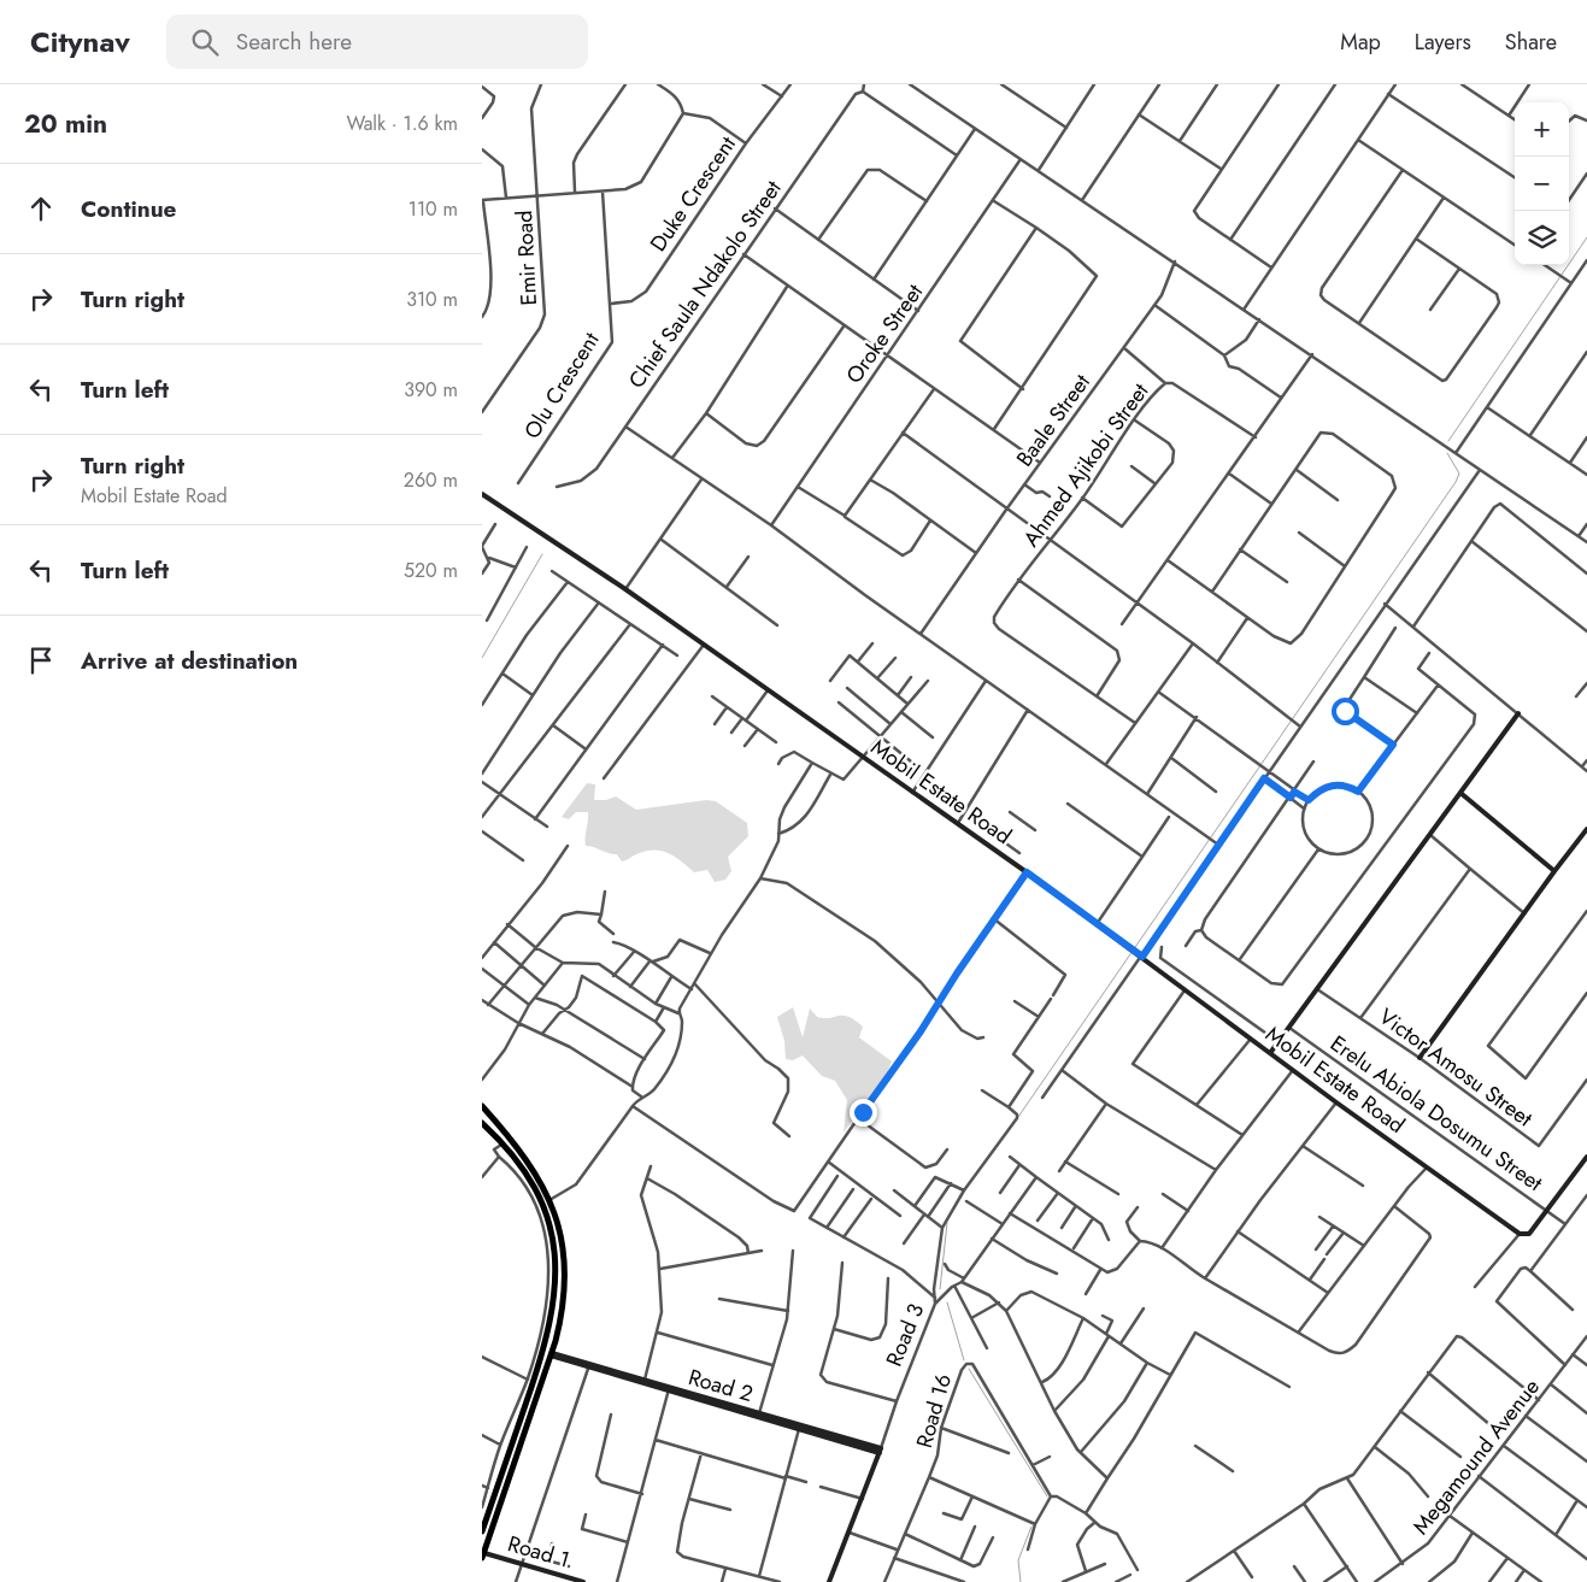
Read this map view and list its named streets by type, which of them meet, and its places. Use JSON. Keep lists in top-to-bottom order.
{
  "streets": {
    "street": [
      "Duke Crescent",
      "Emir Road",
      "Chief Saula Ndakolo Street",
      "Oroke Street",
      "Olu Crescent",
      "Baale Street",
      "Ahmed Ajikobi Street",
      "Mobil Estate Road",
      "Victor Amosu Street",
      "Erelu Abiola Dosumu Street",
      "Road 3",
      "Road 2",
      "Road 16",
      "Megamound Avenue",
      "Road 1"
    ]
  },
  "crossings": [
    ["Duke Crescent", "Olu Crescent"],
    ["Road 3", "Road 2"]
  ],
  "page": {
    "header": "Citynav",
    "search": "Search here",
    "nav": ["Map", "Layers", "Share"],
    "heading": ["20 min", "Walk · 1.6 km"],
    "map_buttons": ["+", "−"],
    "list": [
      ["Continue", "110 m"],
      ["Turn right", "310 m"],
      ["Turn left", "390 m"],
      ["Turn right", "Mobil Estate Road", "260 m"],
      ["Turn left", "520 m"],
      "Arrive at destination"
    ]
  }
}
